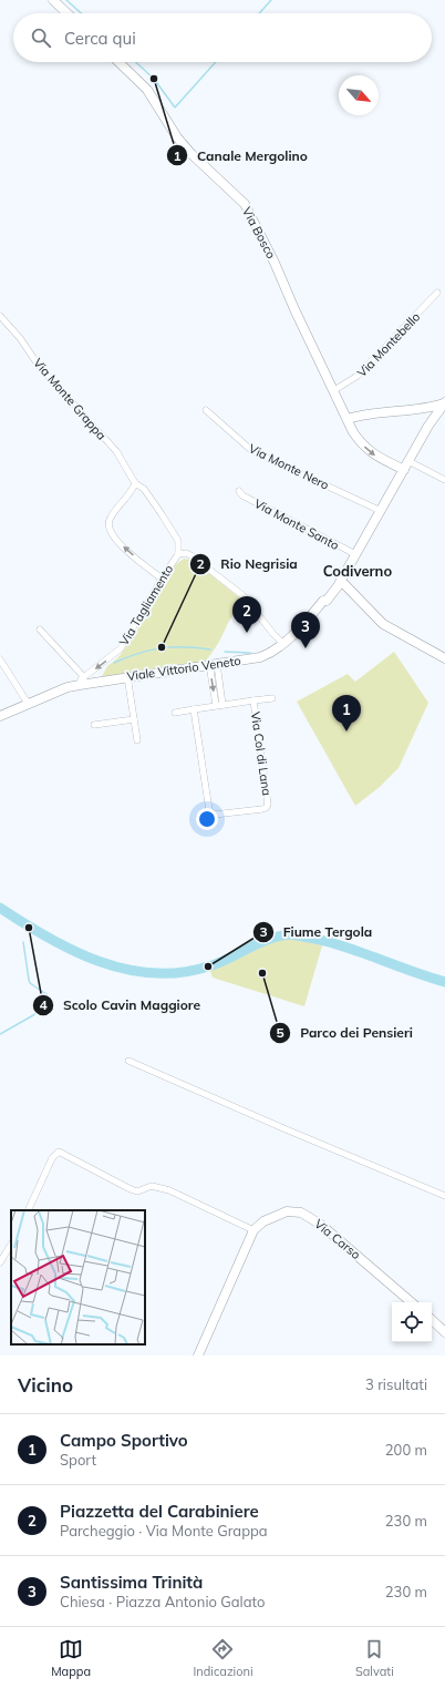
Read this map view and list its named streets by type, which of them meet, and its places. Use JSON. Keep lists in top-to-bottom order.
{
  "streets": {
    "street": [
      "Via Bosco",
      "Via Montebello",
      "Via Monte Grappa",
      "Via Monte Nero",
      "Via Monte Santo",
      "Via Tagliamento",
      "Viale Vittorio Veneto",
      "Via Col di Lana",
      "Via Carso"
    ]
  },
  "crossings": [
    ["Via Bosco", "Via Montebello"],
    ["Via Monte Grappa", "Via Tagliamento"],
    ["Via Tagliamento", "Viale Vittorio Veneto"]
  ],
  "one_way": ["Via Tagliamento"],
  "districts": ["Codiverno"],
  "places": [
    "Canale Mergolino",
    "Rio Negrisia",
    "Scolo Cavin Maggiore",
    "Fiume Tergola",
    "Parco dei Pensieri"
  ],
  "north": "bottom right",
  "page": {
    "search": "Cerca qui",
    "pins": ["2", "3", "1"],
    "heading": ["Vicino", "3 risultati"],
    "list": [
      {
        "mark": "1",
        "name": "Campo Sportivo",
        "note": "Sport",
        "value": "200 m"
      },
      {
        "mark": "2",
        "name": "Piazzetta del Carabiniere",
        "note": "Parcheggio · Via Monte Grappa",
        "value": "230 m"
      },
      {
        "mark": "3",
        "name": "Santissima Trinità",
        "note": "Chiesa · Piazza Antonio Galato",
        "value": "230 m"
      }
    ],
    "nav": ["Mappa", "Indicazioni", "Salvati"]
  }
}
